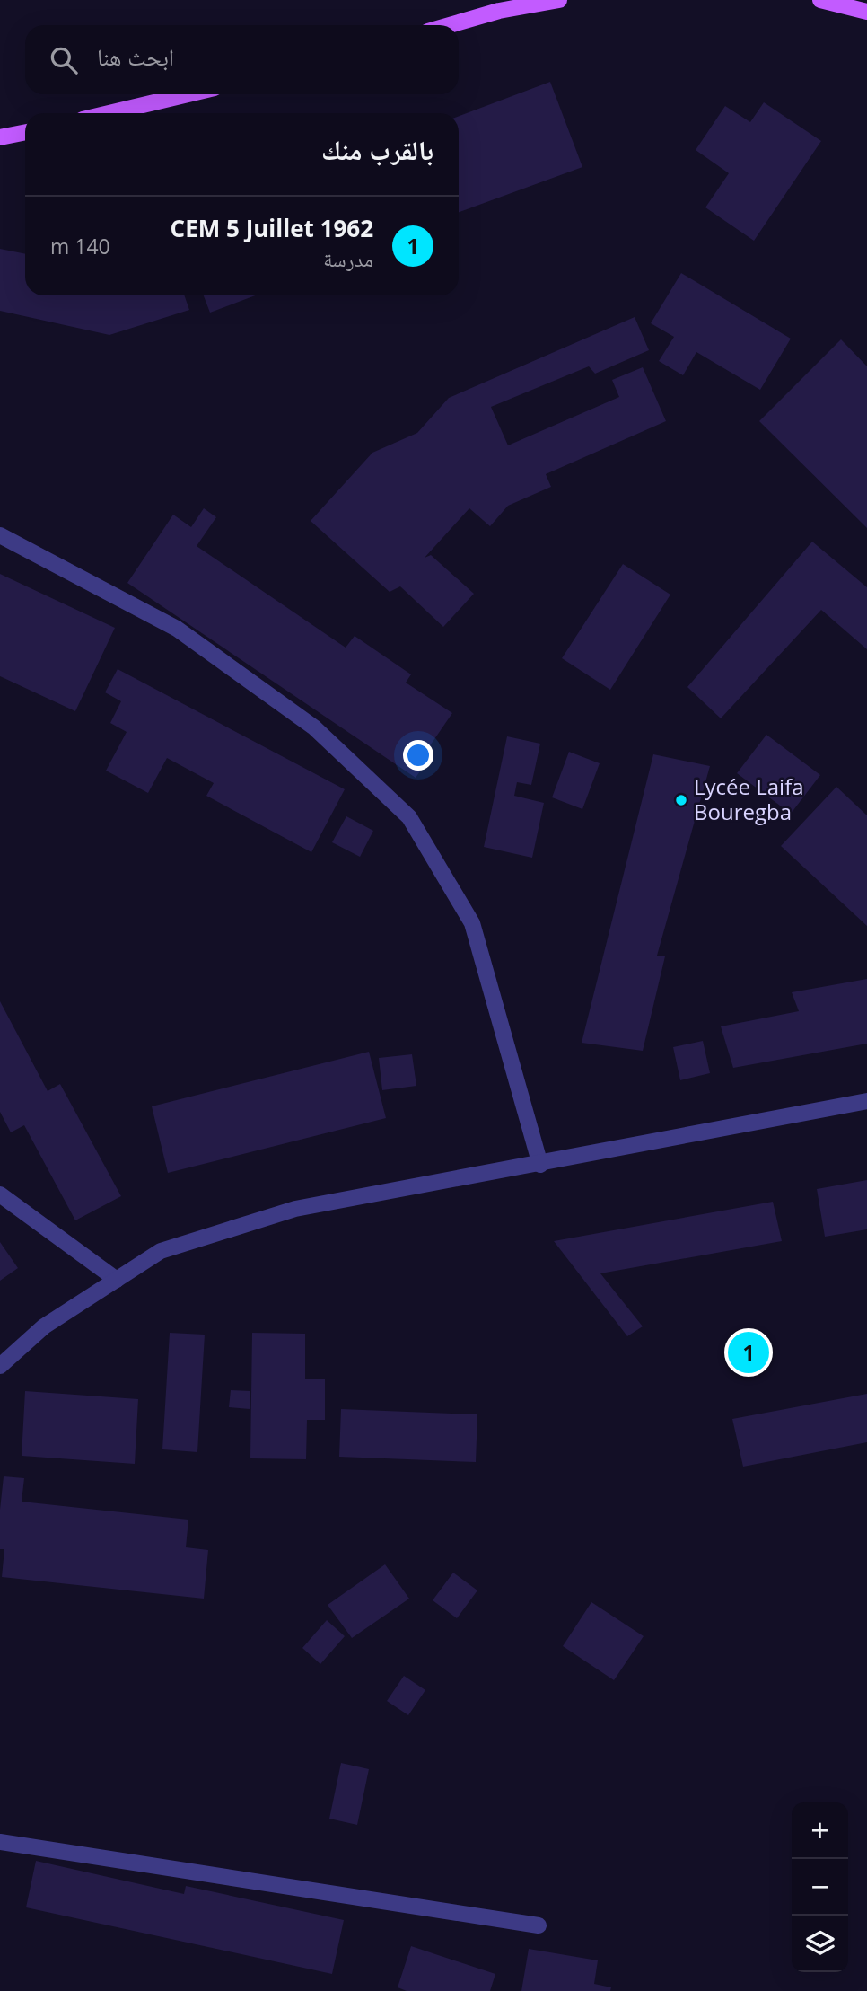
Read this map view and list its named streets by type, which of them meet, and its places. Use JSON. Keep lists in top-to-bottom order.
{
  "places": ["Lycée Laifa Bouregba"],
  "page": {
    "search": "ابحث هنا",
    "heading": "بالقرب منك",
    "list": [
      {
        "mark": "1",
        "name": "CEM 5 Juillet 1962",
        "note": "مدرسة",
        "value": "140 m"
      }
    ],
    "pins": "1",
    "map_buttons": ["+", "−"]
  }
}
